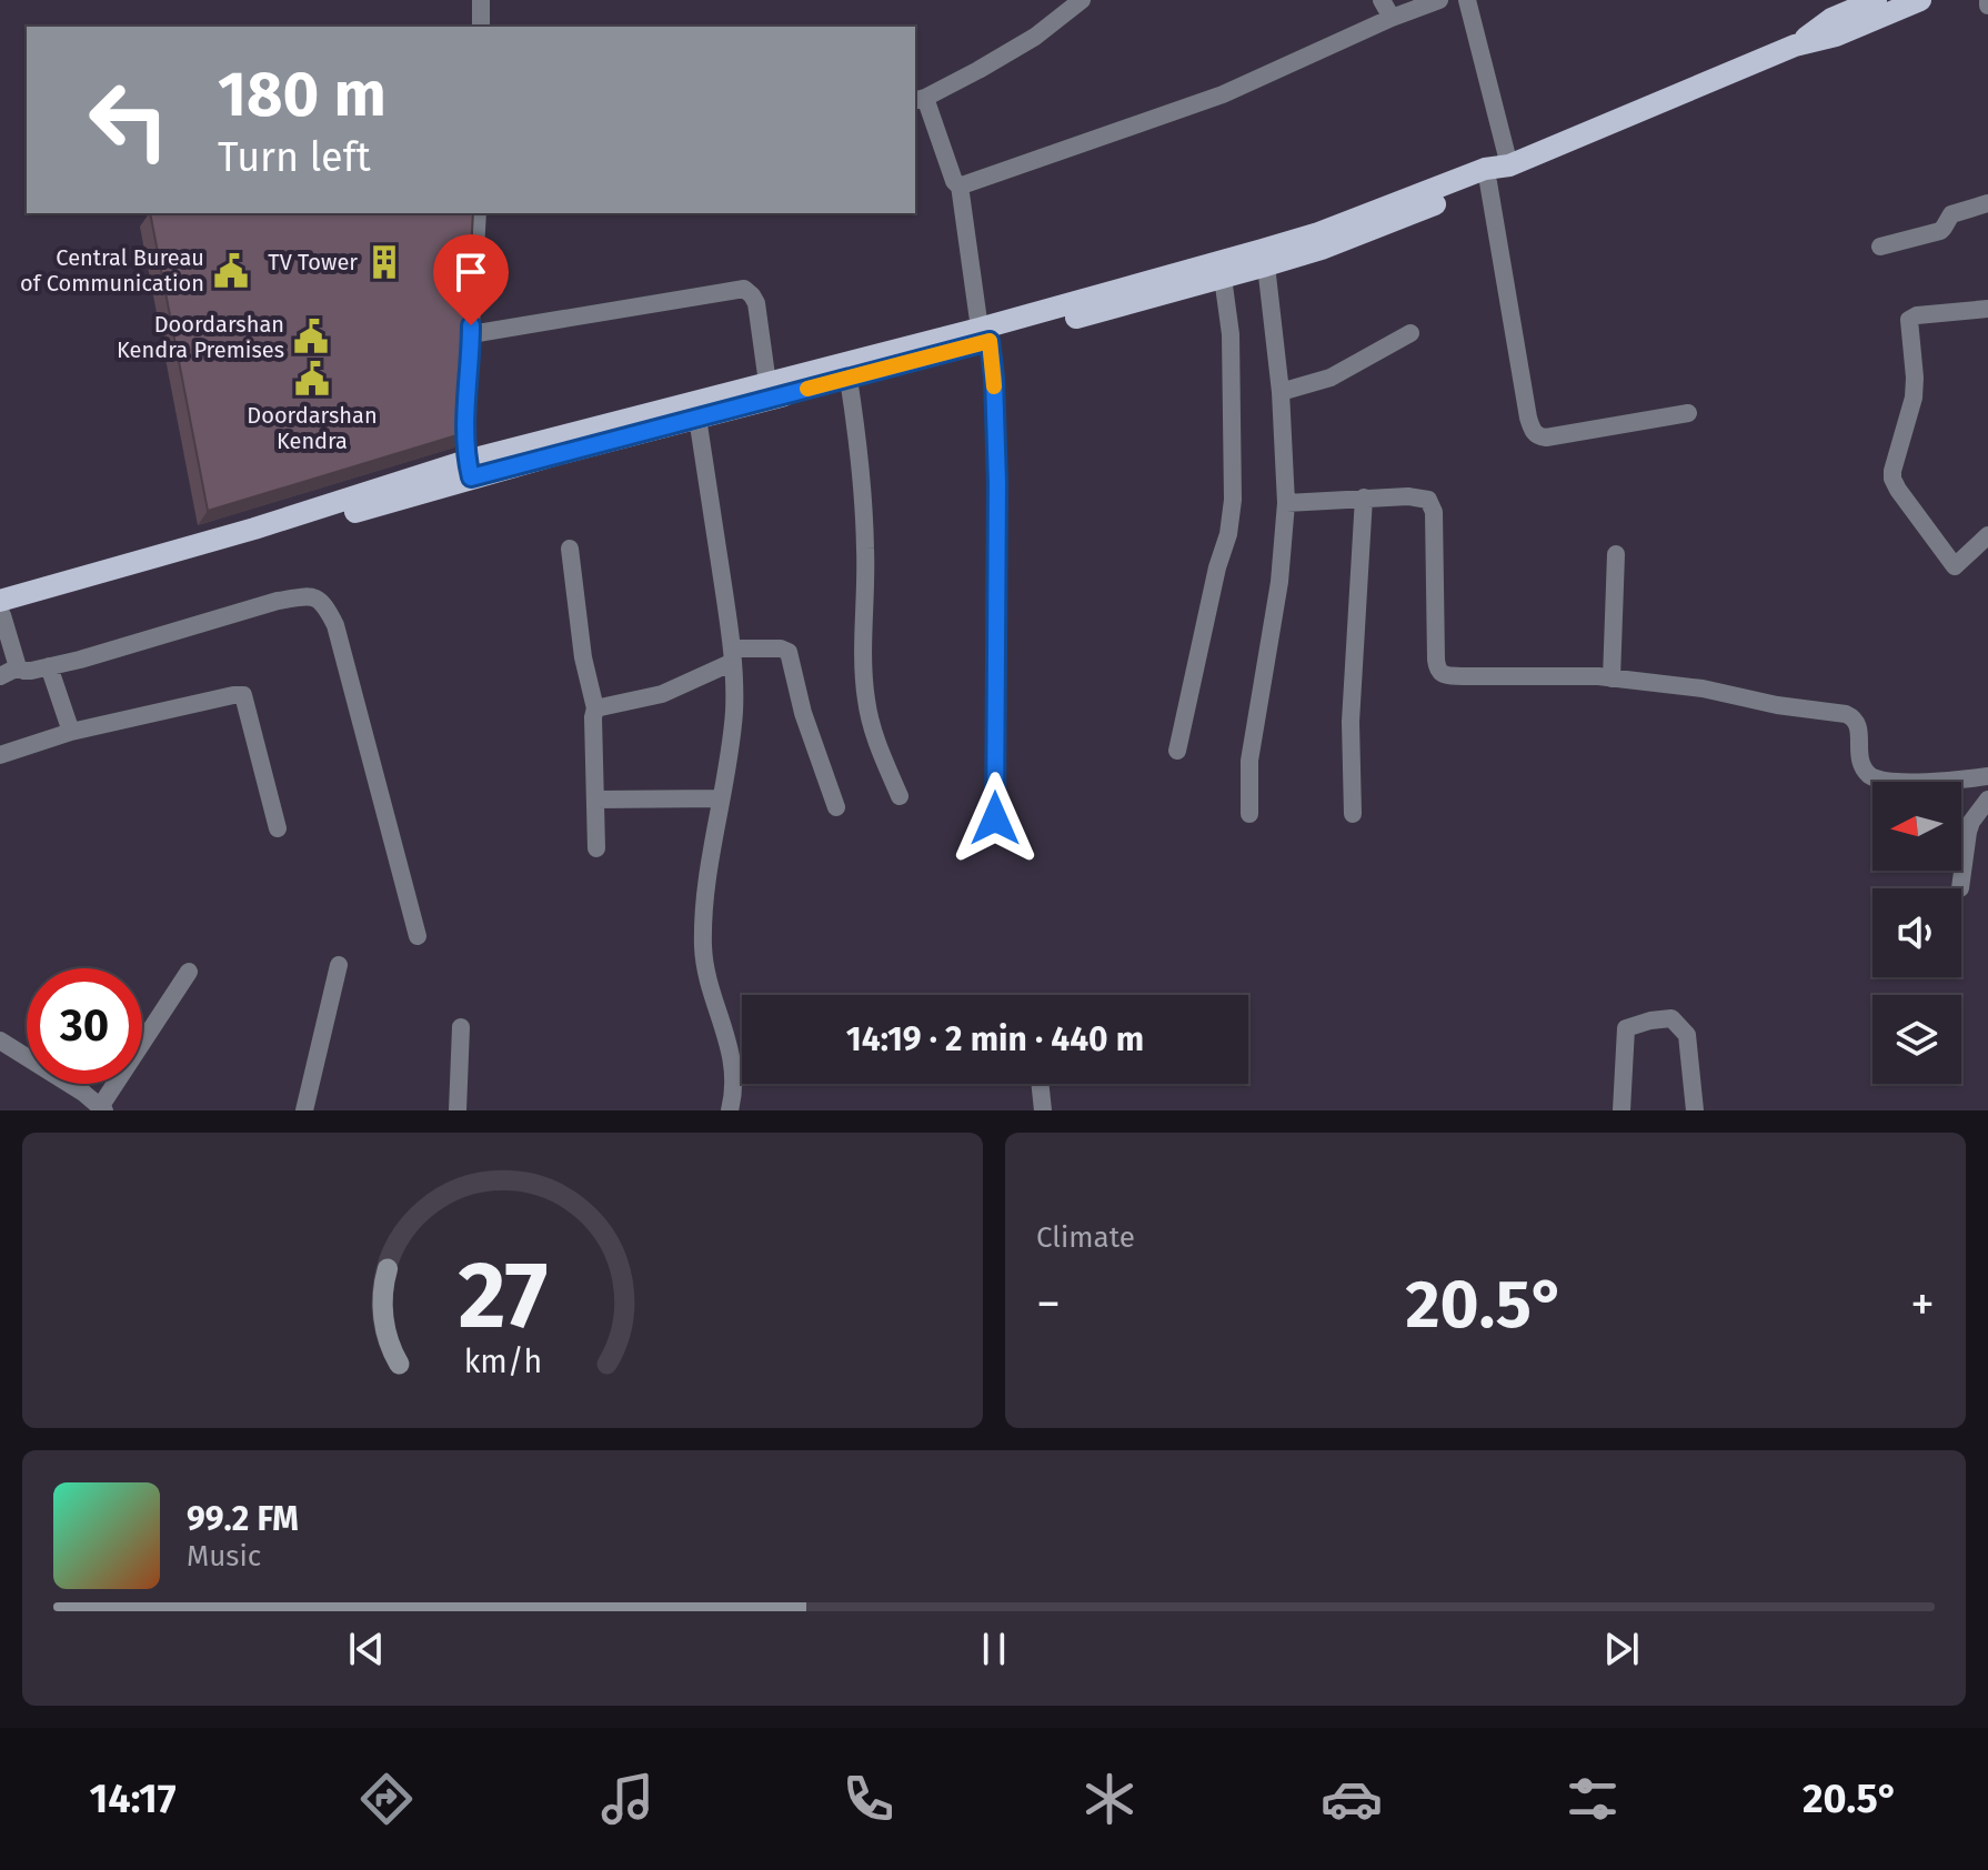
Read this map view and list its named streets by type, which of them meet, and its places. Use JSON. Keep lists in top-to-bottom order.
{
  "places": {
    "building": ["TV Tower"],
    "public building": ["Central Bureau of Communication", "Doordarshan Kendra Premises", "Doordarshan Kendra"]
  },
  "north": "left",
  "page": {
    "turn": ["180 m", "Turn left"],
    "limit": "30",
    "trip": "14:19 · 2 min · 440 m",
    "tile": "Climate",
    "heat": ["−", "20.5°", "+"],
    "song": ["99.2 FM", "Music"],
    "tabs": ["14:17", "20.5°"],
    "gauge": ["27", "km/h"]
  }
}
